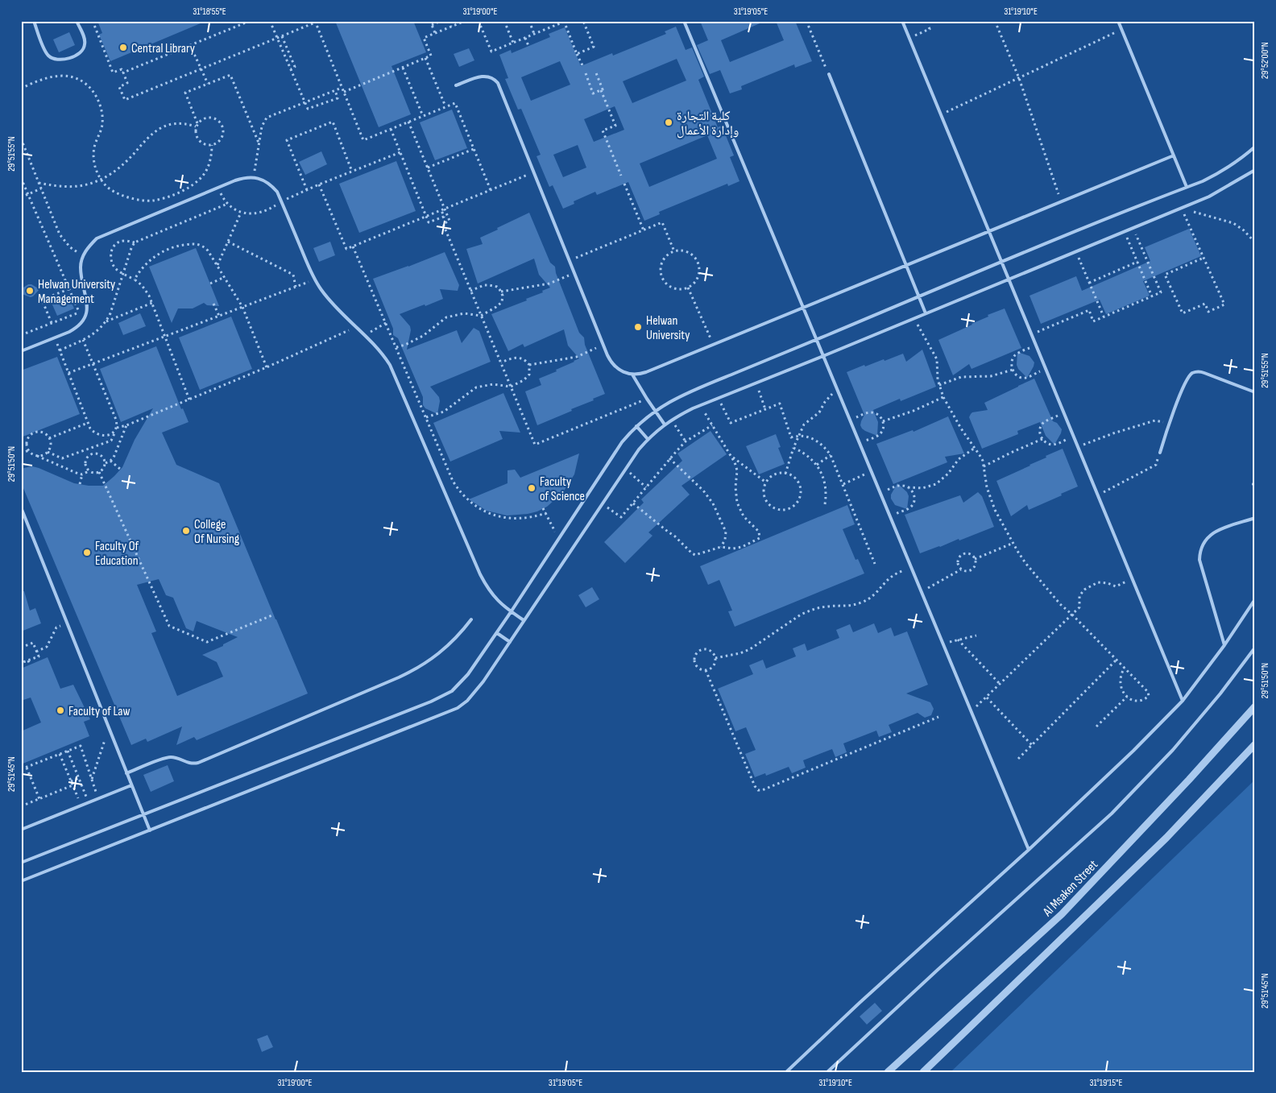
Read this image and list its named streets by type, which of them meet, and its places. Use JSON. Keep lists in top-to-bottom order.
{
  "streets": {
    "street": ["Al Msaken Street"]
  },
  "places": [
    "Central Library",
    "كلية التجارة وإدارة الأعمال",
    "Helwan University Management",
    "Helwan University",
    "Faculty of Science",
    "College Of Nursing",
    "Faculty Of Education",
    "Faculty of Law"
  ],
  "coordinates": [
    "31°18'55\"E",
    "31°19'00\"E",
    "31°19'05\"E",
    "31°19'10\"E",
    "29°52'00\"N",
    "29°51'55\"N",
    "29°51'50\"N",
    "29°51'45\"N",
    "31°19'15\"E"
  ]
}
